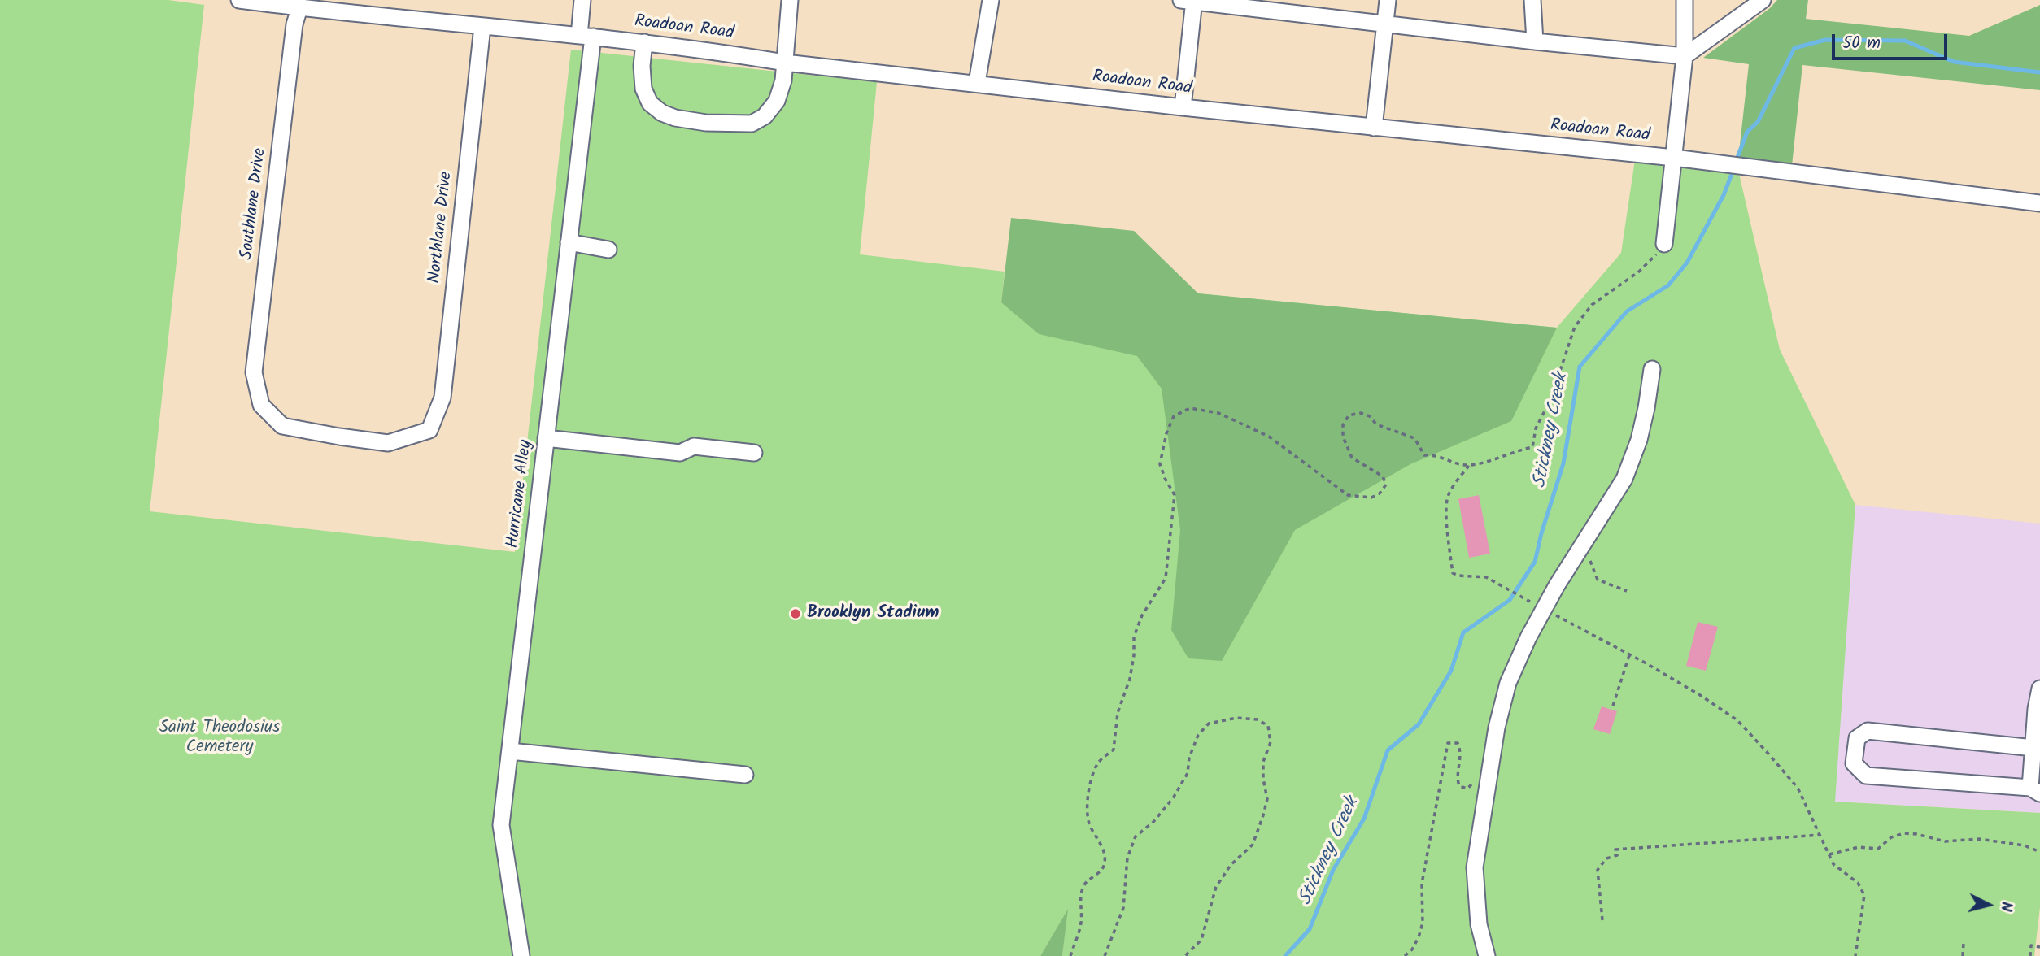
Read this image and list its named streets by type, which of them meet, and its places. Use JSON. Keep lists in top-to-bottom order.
{
  "streets": {
    "street": [
      "Roadoan Road",
      "Southlane Drive",
      "Northlane Drive",
      "Hurricane Alley"
    ]
  },
  "crossings": [
    ["Roadoan Road", "Southlane Drive"],
    ["Roadoan Road", "Northlane Drive"],
    ["Roadoan Road", "Hurricane Alley"],
    ["Southlane Drive", "Northlane Drive"]
  ],
  "water": ["Stickney Creek"],
  "parks": ["Saint Theodosius Cemetery"],
  "places": ["Brooklyn Stadium"],
  "scale_bar": "50 m",
  "north": "right"
}
